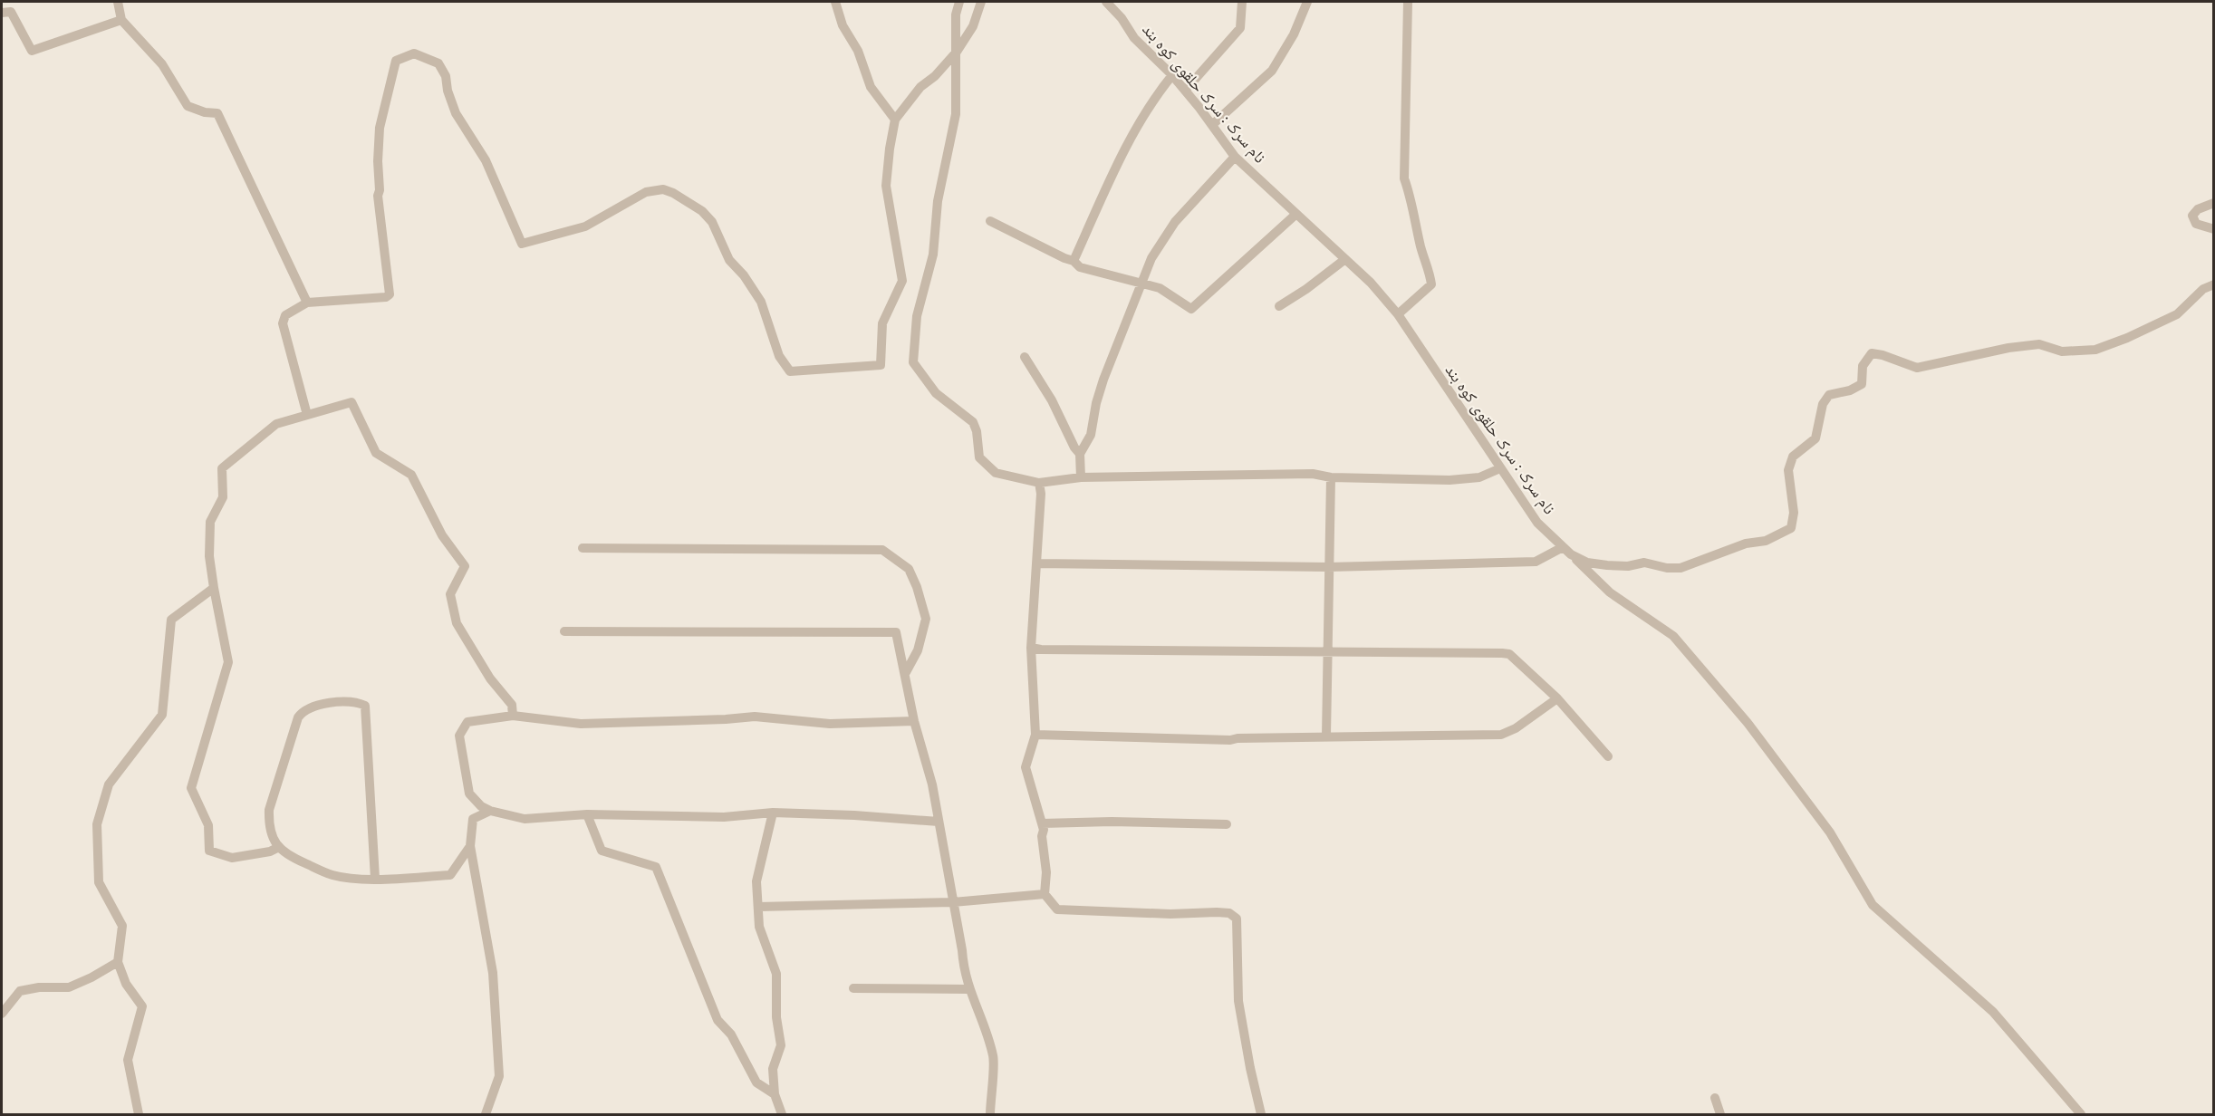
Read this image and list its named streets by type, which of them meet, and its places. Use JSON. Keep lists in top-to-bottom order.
{
  "streets": {
    "street": ["نام سرک : سرک حلقوی کوه بند"]
  }
}
